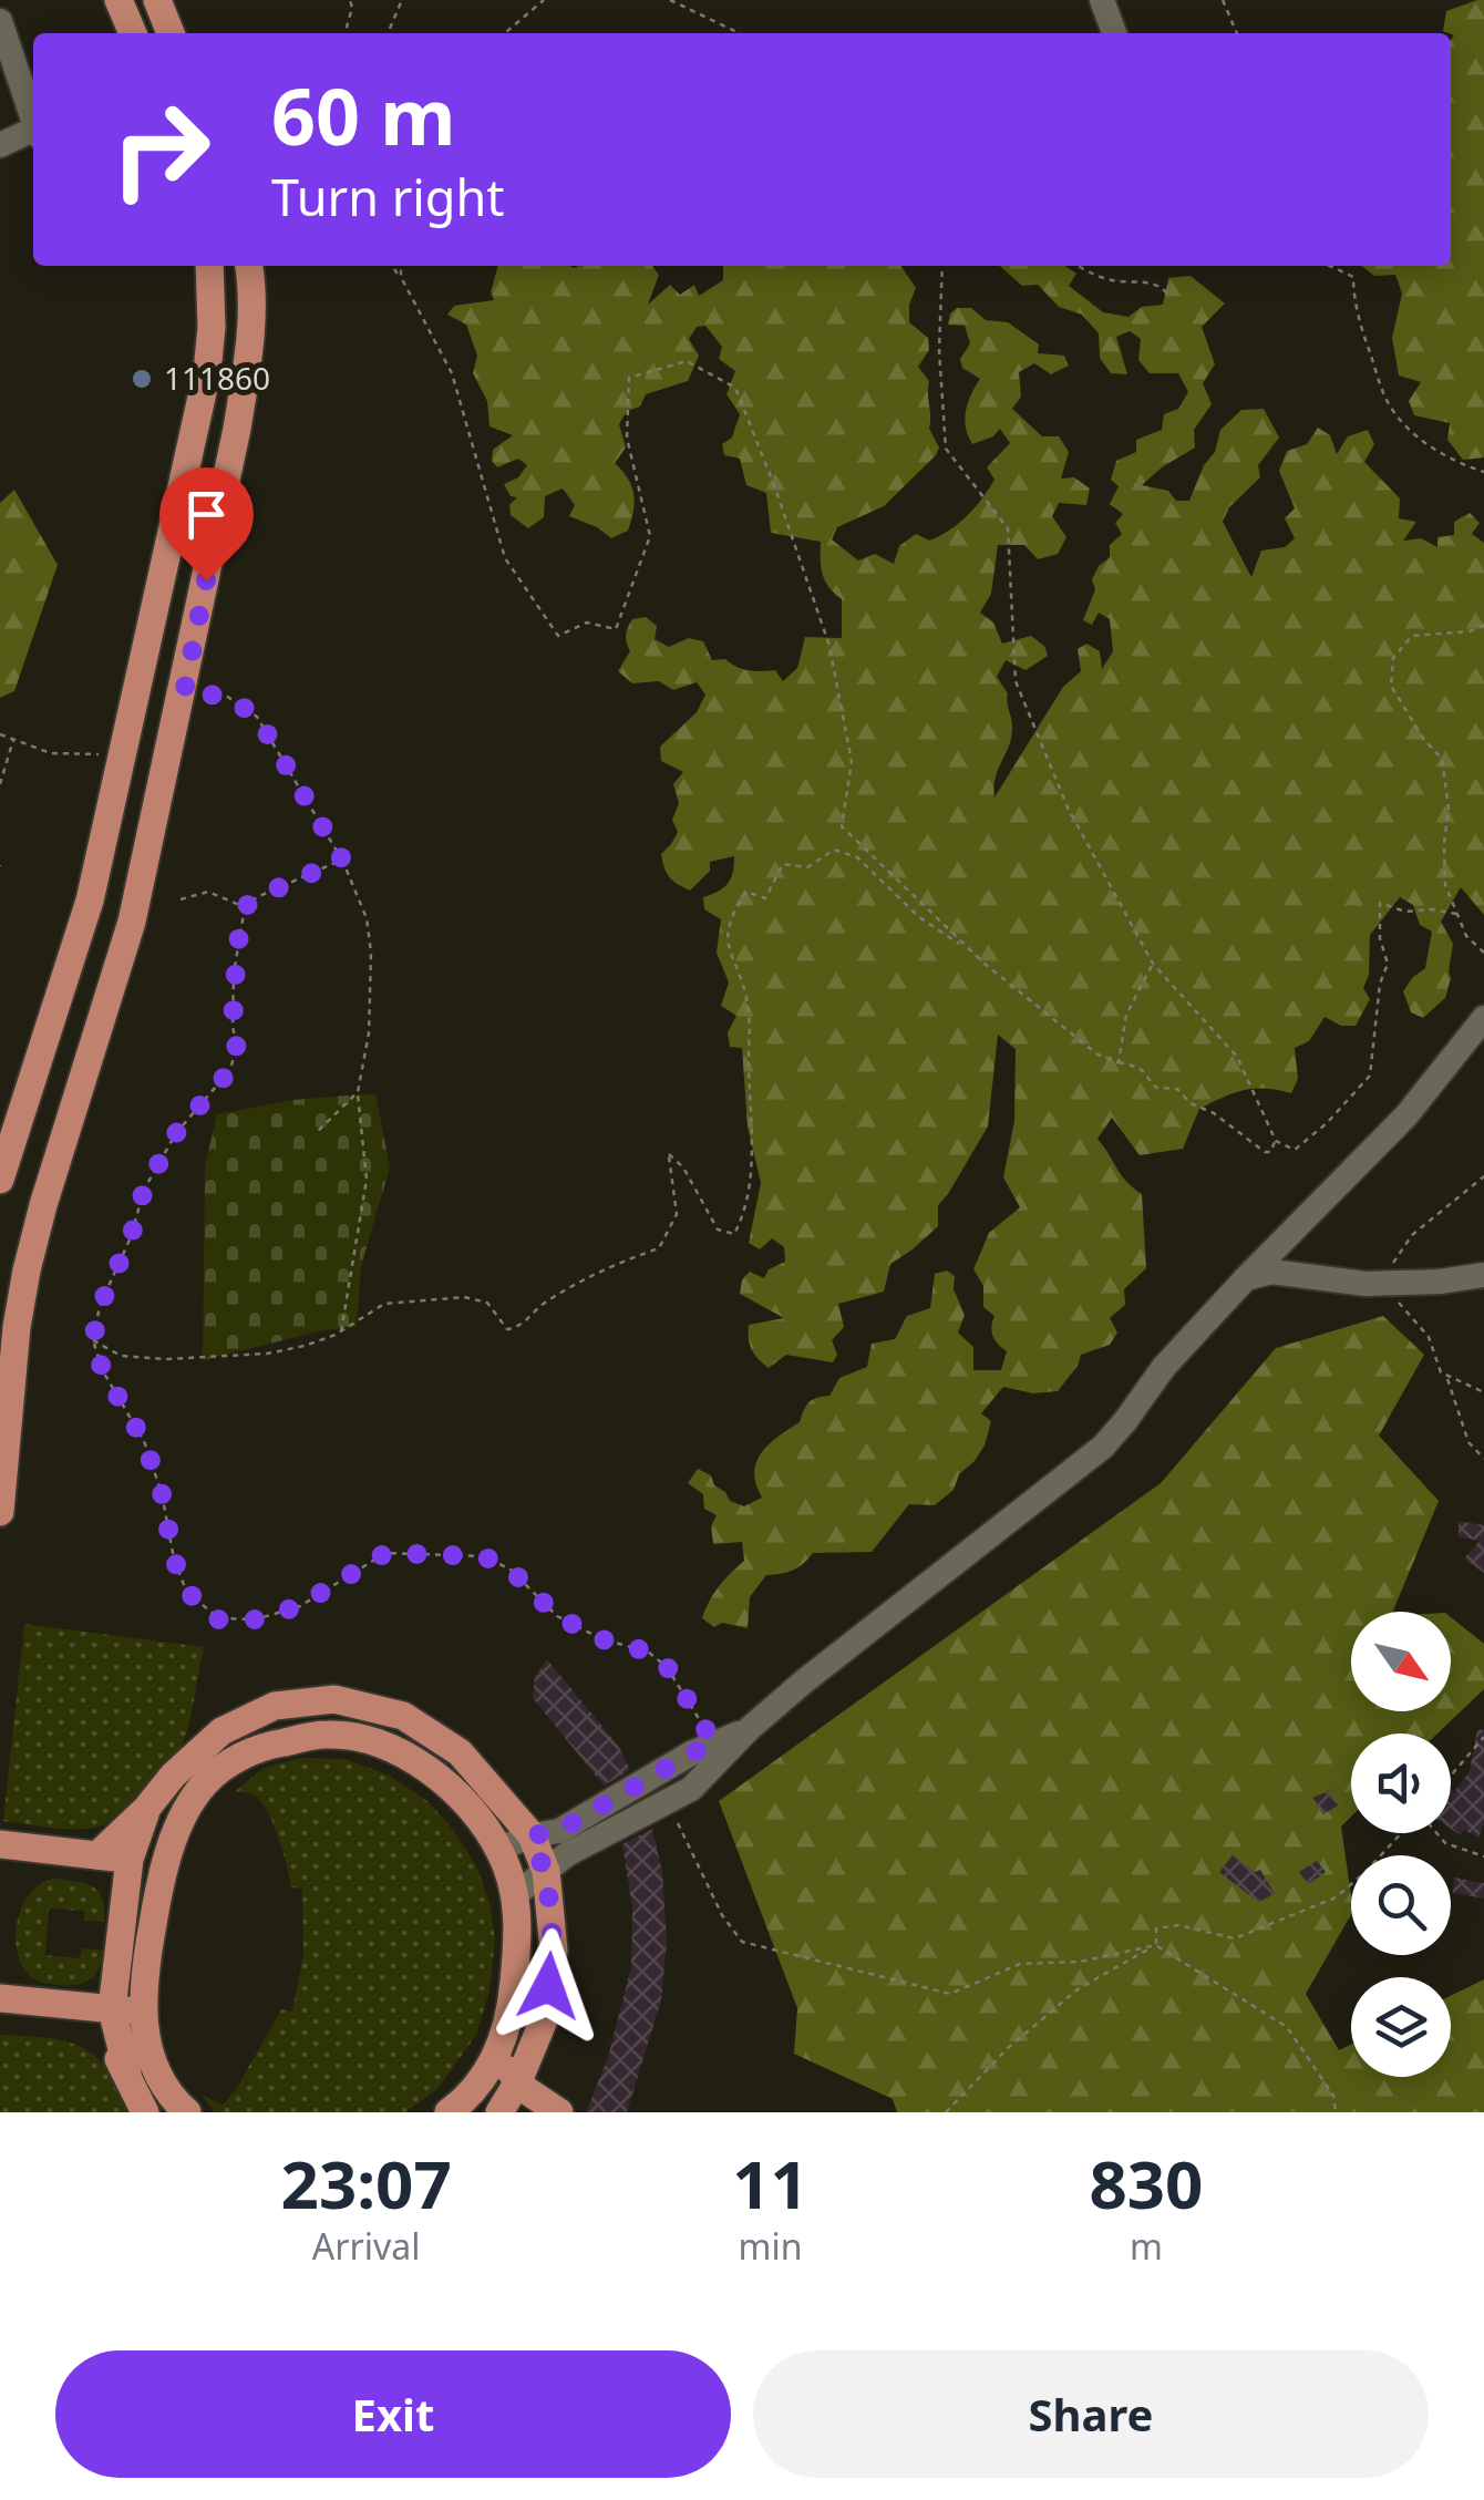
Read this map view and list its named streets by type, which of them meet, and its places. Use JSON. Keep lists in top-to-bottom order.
{
  "places": ["111860"],
  "north": "bottom right",
  "page": {
    "turn": ["60 m", "Turn right"],
    "eta": [
      "23:07",
      "Arrival",
      "11",
      "min",
      "830",
      "m"
    ],
    "buttons": ["Exit", "Share"]
  }
}
